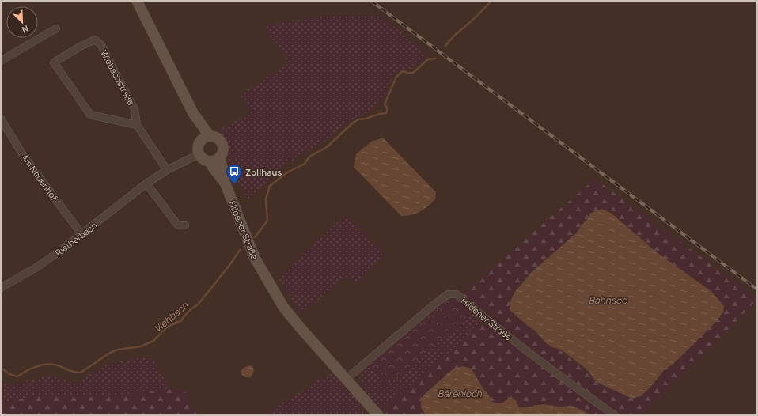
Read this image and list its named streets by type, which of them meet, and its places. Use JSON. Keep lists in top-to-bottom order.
{
  "streets": {
    "main road": ["Hildener Straße"],
    "street": ["Wiebachstraße", "Am Neuenhof", "Rietherbach"]
  },
  "crossings": [
    ["Wiebachstraße", "Rietherbach"],
    ["Am Neuenhof", "Rietherbach"],
    ["Hildener Straße", "Rietherbach"]
  ],
  "water": ["Bahnsee", "Viehbach", "Bärenloch"],
  "places": {
    "bus stop": ["Zollhaus"]
  },
  "north": "bottom right"
}
